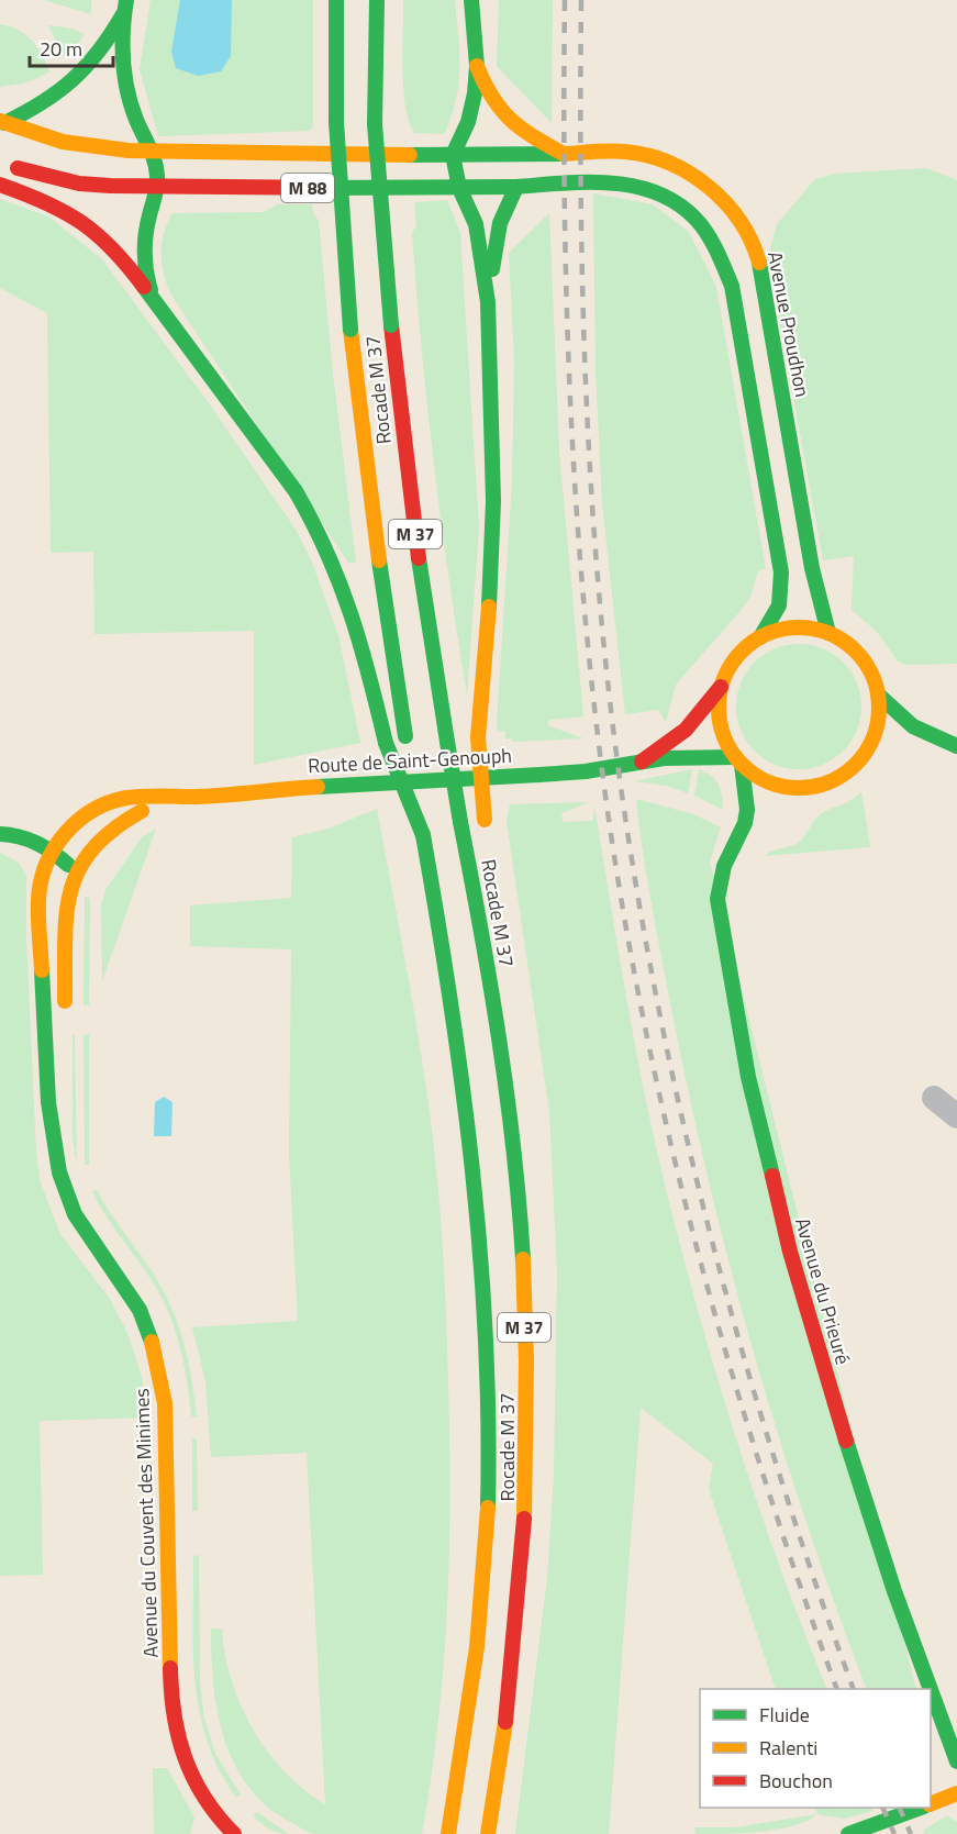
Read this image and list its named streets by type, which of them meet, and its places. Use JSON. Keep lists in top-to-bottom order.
{
  "streets": {
    "main road": [
      "M 88",
      "Avenue Proudhon",
      "Rocade M 37",
      "M 37",
      "Route de Saint-Genouph",
      "Avenue du Prieuré",
      "Avenue du Couvent des Minimes"
    ]
  },
  "crossings": [
    ["M 88", "Avenue Proudhon"],
    ["M 88", "Route de Saint-Genouph"],
    ["M 88", "Avenue du Prieuré"],
    ["Avenue Proudhon", "Route de Saint-Genouph"],
    ["Avenue Proudhon", "Avenue du Prieuré"],
    ["Route de Saint-Genouph", "Avenue du Prieuré"],
    ["Route de Saint-Genouph", "Avenue du Couvent des Minimes"]
  ],
  "legend": ["Fluide", "Ralenti", "Bouchon"],
  "scale_bar": "20 m"
}
